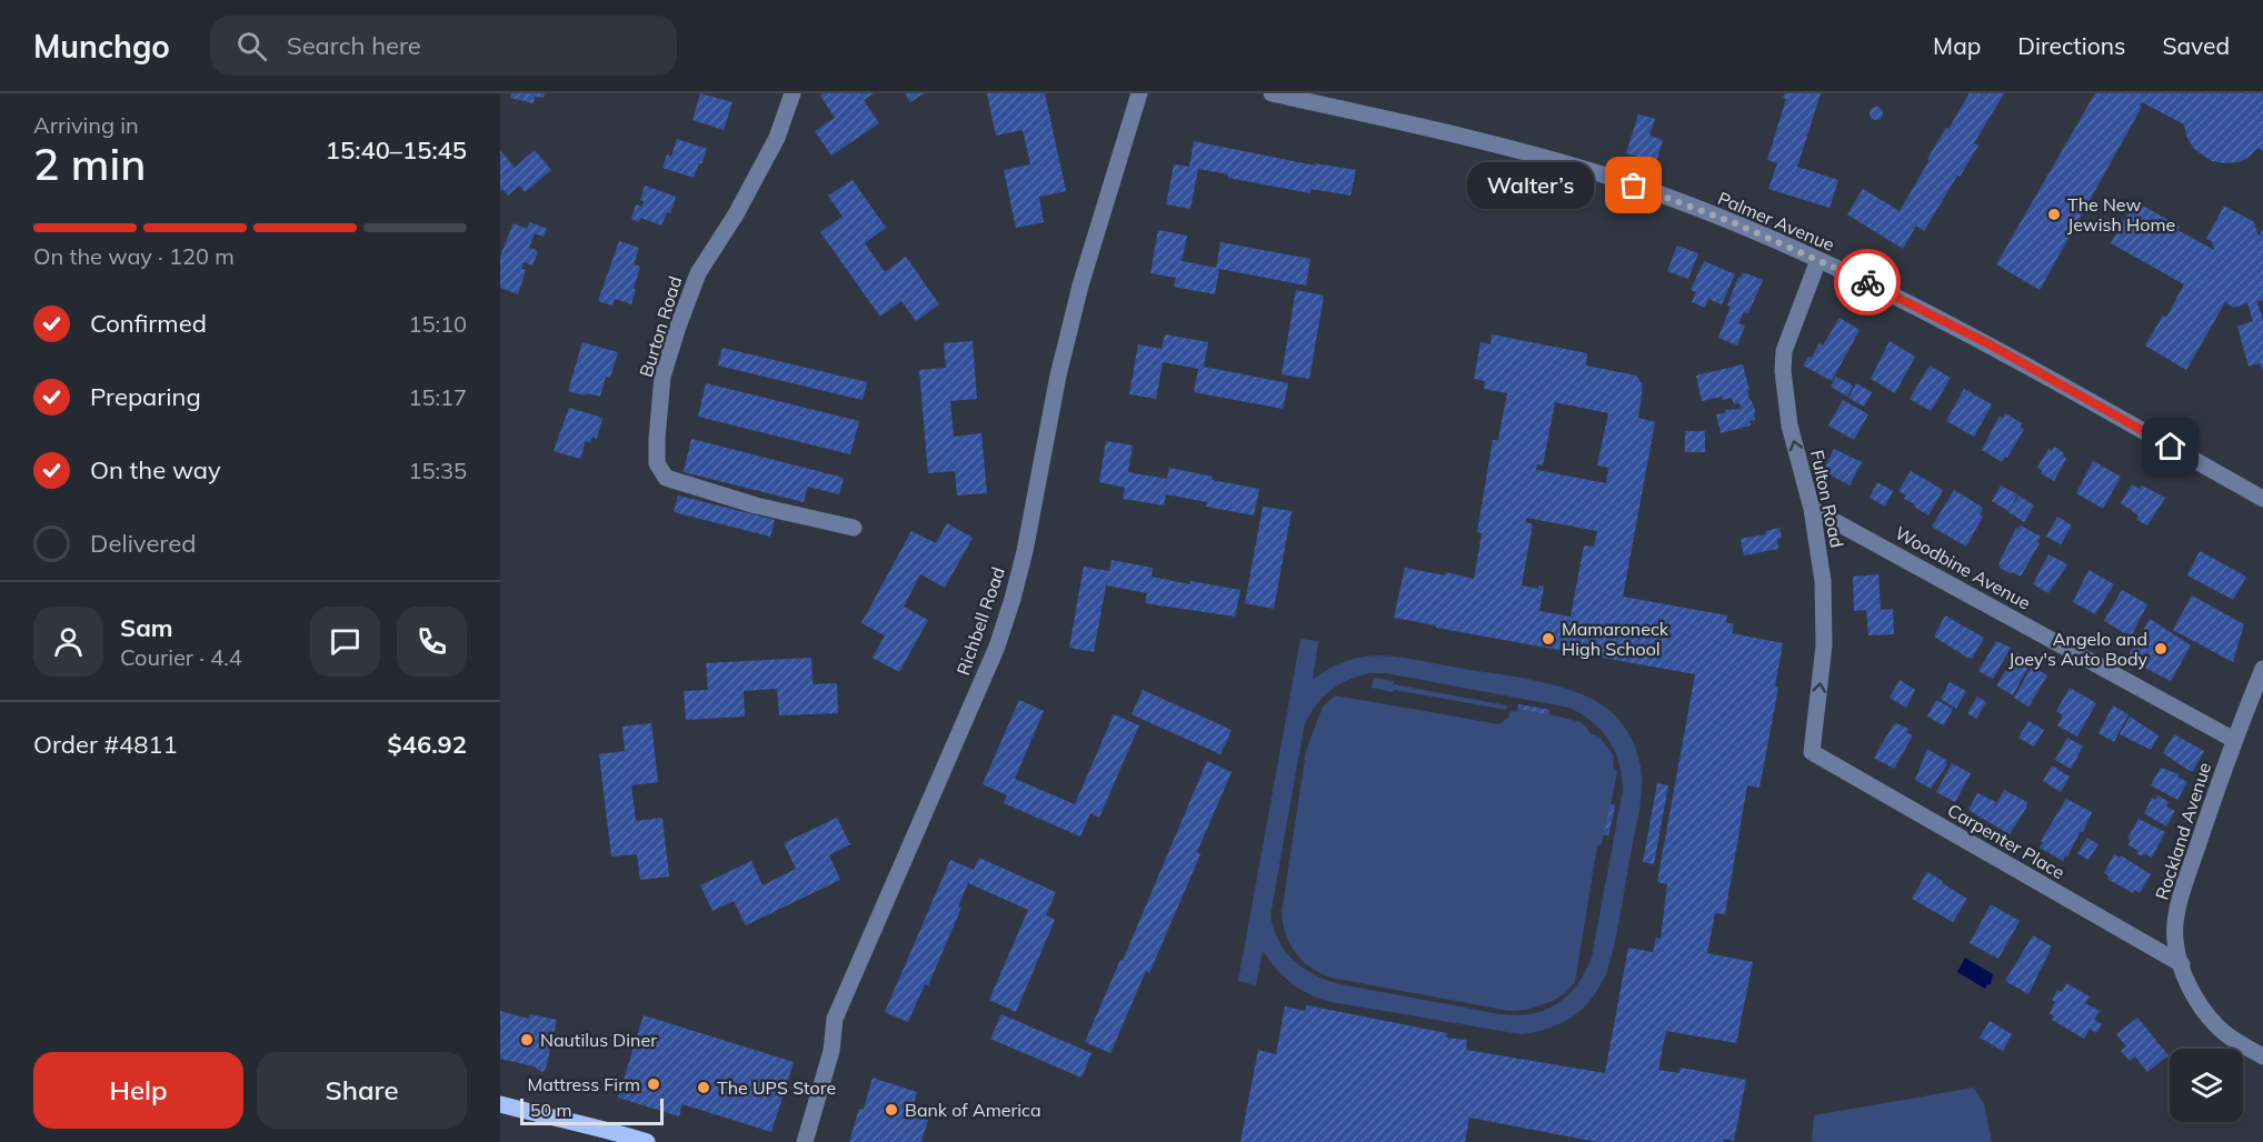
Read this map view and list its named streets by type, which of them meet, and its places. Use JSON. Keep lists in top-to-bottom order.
{
  "streets": {
    "street": [
      "Palmer Avenue",
      "Burton Road",
      "Fulton Road",
      "Woodbine Avenue",
      "Richbell Road",
      "Rockland Avenue",
      "Carpenter Place"
    ]
  },
  "crossings": [
    ["Palmer Avenue", "Fulton Road"],
    ["Fulton Road", "Woodbine Avenue"],
    ["Fulton Road", "Carpenter Place"],
    ["Woodbine Avenue", "Rockland Avenue"],
    ["Rockland Avenue", "Carpenter Place"]
  ],
  "one_way": ["Fulton Road"],
  "places": [
    "Walter’s",
    "The New Jewish Home",
    "Mamaroneck High School",
    "Angelo and Joey's Auto Body",
    "Nautilus Diner",
    "Mattress Firm",
    "The UPS Store",
    "Bank of America"
  ],
  "scale_bar": "50 m",
  "page": {
    "header": "Munchgo",
    "search": "Search here",
    "nav": ["Map", "Directions", "Saved"],
    "heading": ["2 min", "Arriving in", "15:40–15:45"],
    "panel": [
      "Sam",
      "Courier · 4.4",
      "Order #4811",
      "$46.92"
    ],
    "bubble": "Walter’s",
    "bar": "On the way · 120 m",
    "list": [
      ["Confirmed", "15:10"],
      ["Preparing", "15:17"],
      ["On the way", "15:35"],
      "Delivered"
    ],
    "buttons": ["Help", "Share"],
    "scale": "50 m"
  }
}
